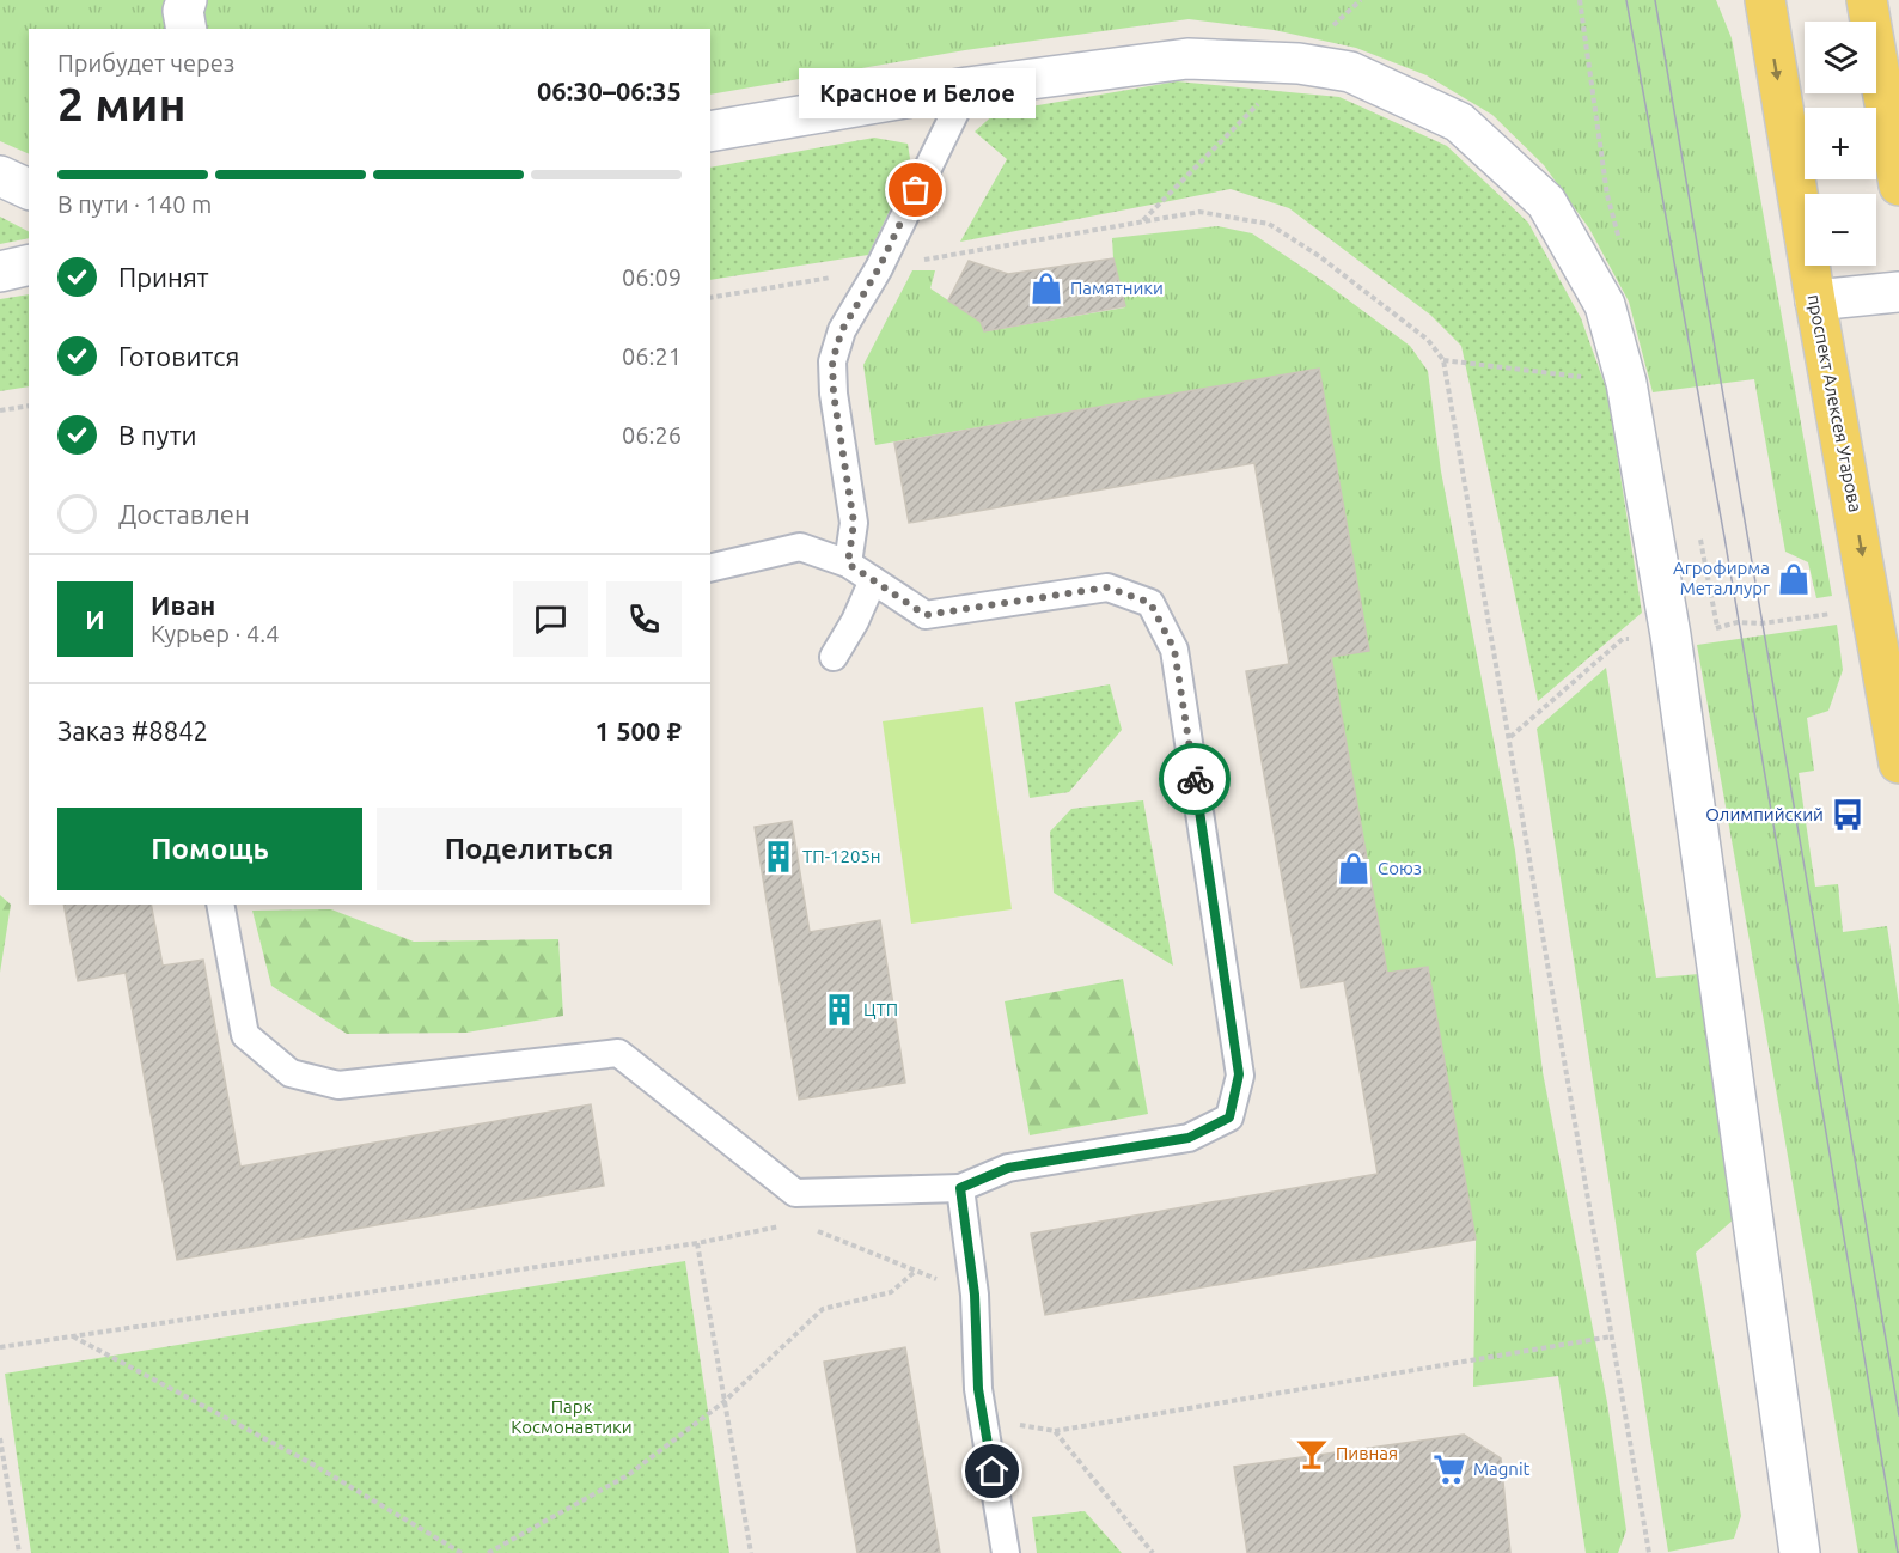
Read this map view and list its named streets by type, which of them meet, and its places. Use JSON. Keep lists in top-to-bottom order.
{
  "streets": {
    "main road": ["проспект Алексея Угарова"]
  },
  "one_way": ["проспект Алексея Угарова"],
  "parks": ["Парк Космонавтики"],
  "places": {
    "other": ["Красное и Белое"],
    "shop": ["Памятники", "Агрофирма Металлург", "Союз"],
    "bus stop": ["Олимпийский"],
    "building": ["ТП-1205н", "ЦТП"],
    "bar": ["Пивная"],
    "supermarket": ["Magnit"]
  },
  "page": {
    "map_buttons": ["+", "−"],
    "heading": ["2 мин", "Прибудет через", "06:30–06:35"],
    "panel": [
      "Иван",
      "Курьер · 4.4",
      "Заказ #8842",
      "1 500 ₽"
    ],
    "bubble": "Красное и Белое",
    "bar": "В пути · 140 m",
    "list": [
      ["Принят", "06:09"],
      ["Готовится", "06:21"],
      ["В пути", "06:26"],
      "Доставлен"
    ],
    "round": "И",
    "buttons": ["Помощь", "Поделиться"]
  }
}
